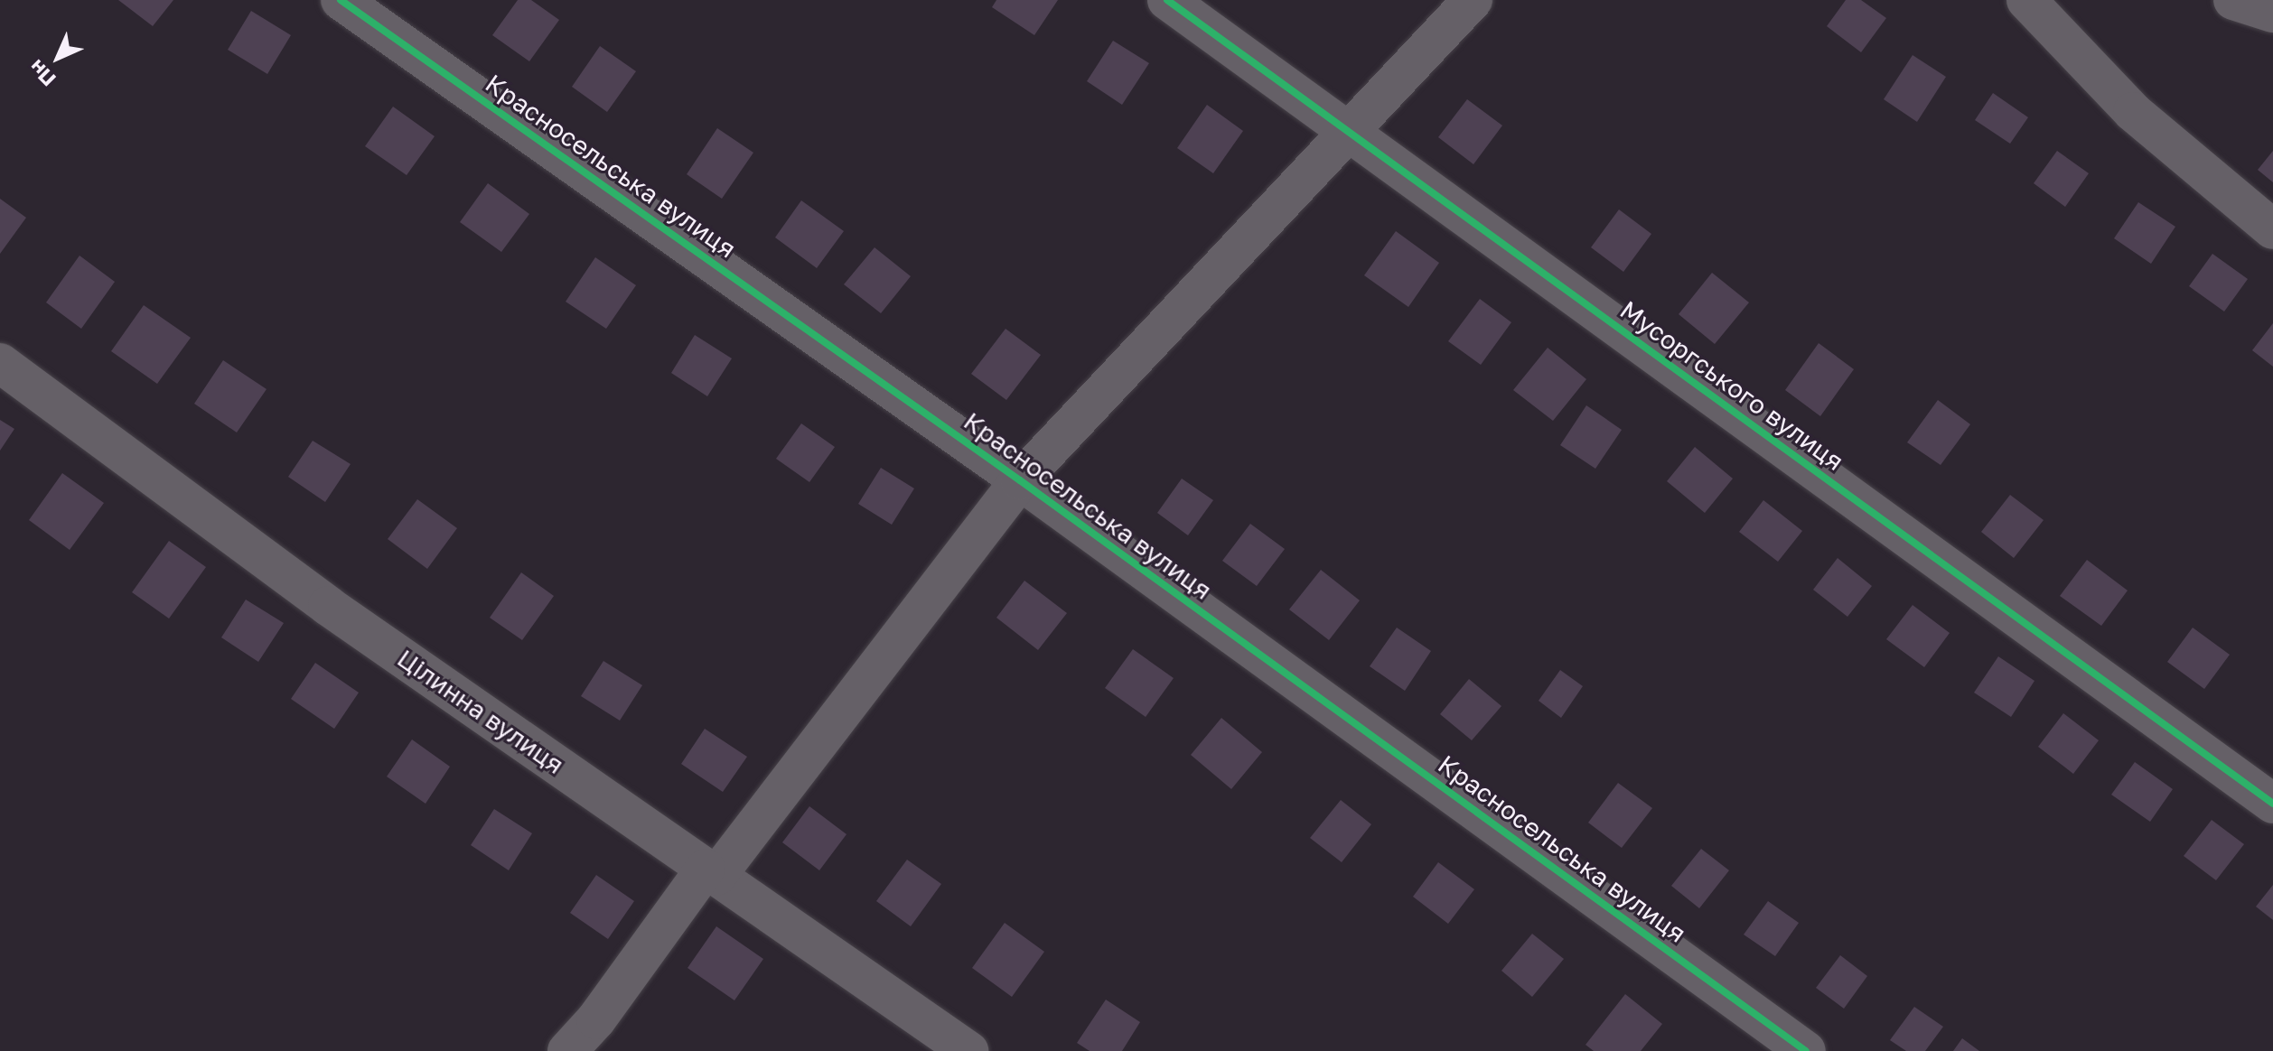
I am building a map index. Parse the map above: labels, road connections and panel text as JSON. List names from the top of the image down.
{
  "streets": {
    "street": ["Красносельська вулиця", "Мусоргського вулиця", "Цілинна вулиця"]
  },
  "north": "bottom left"
}
